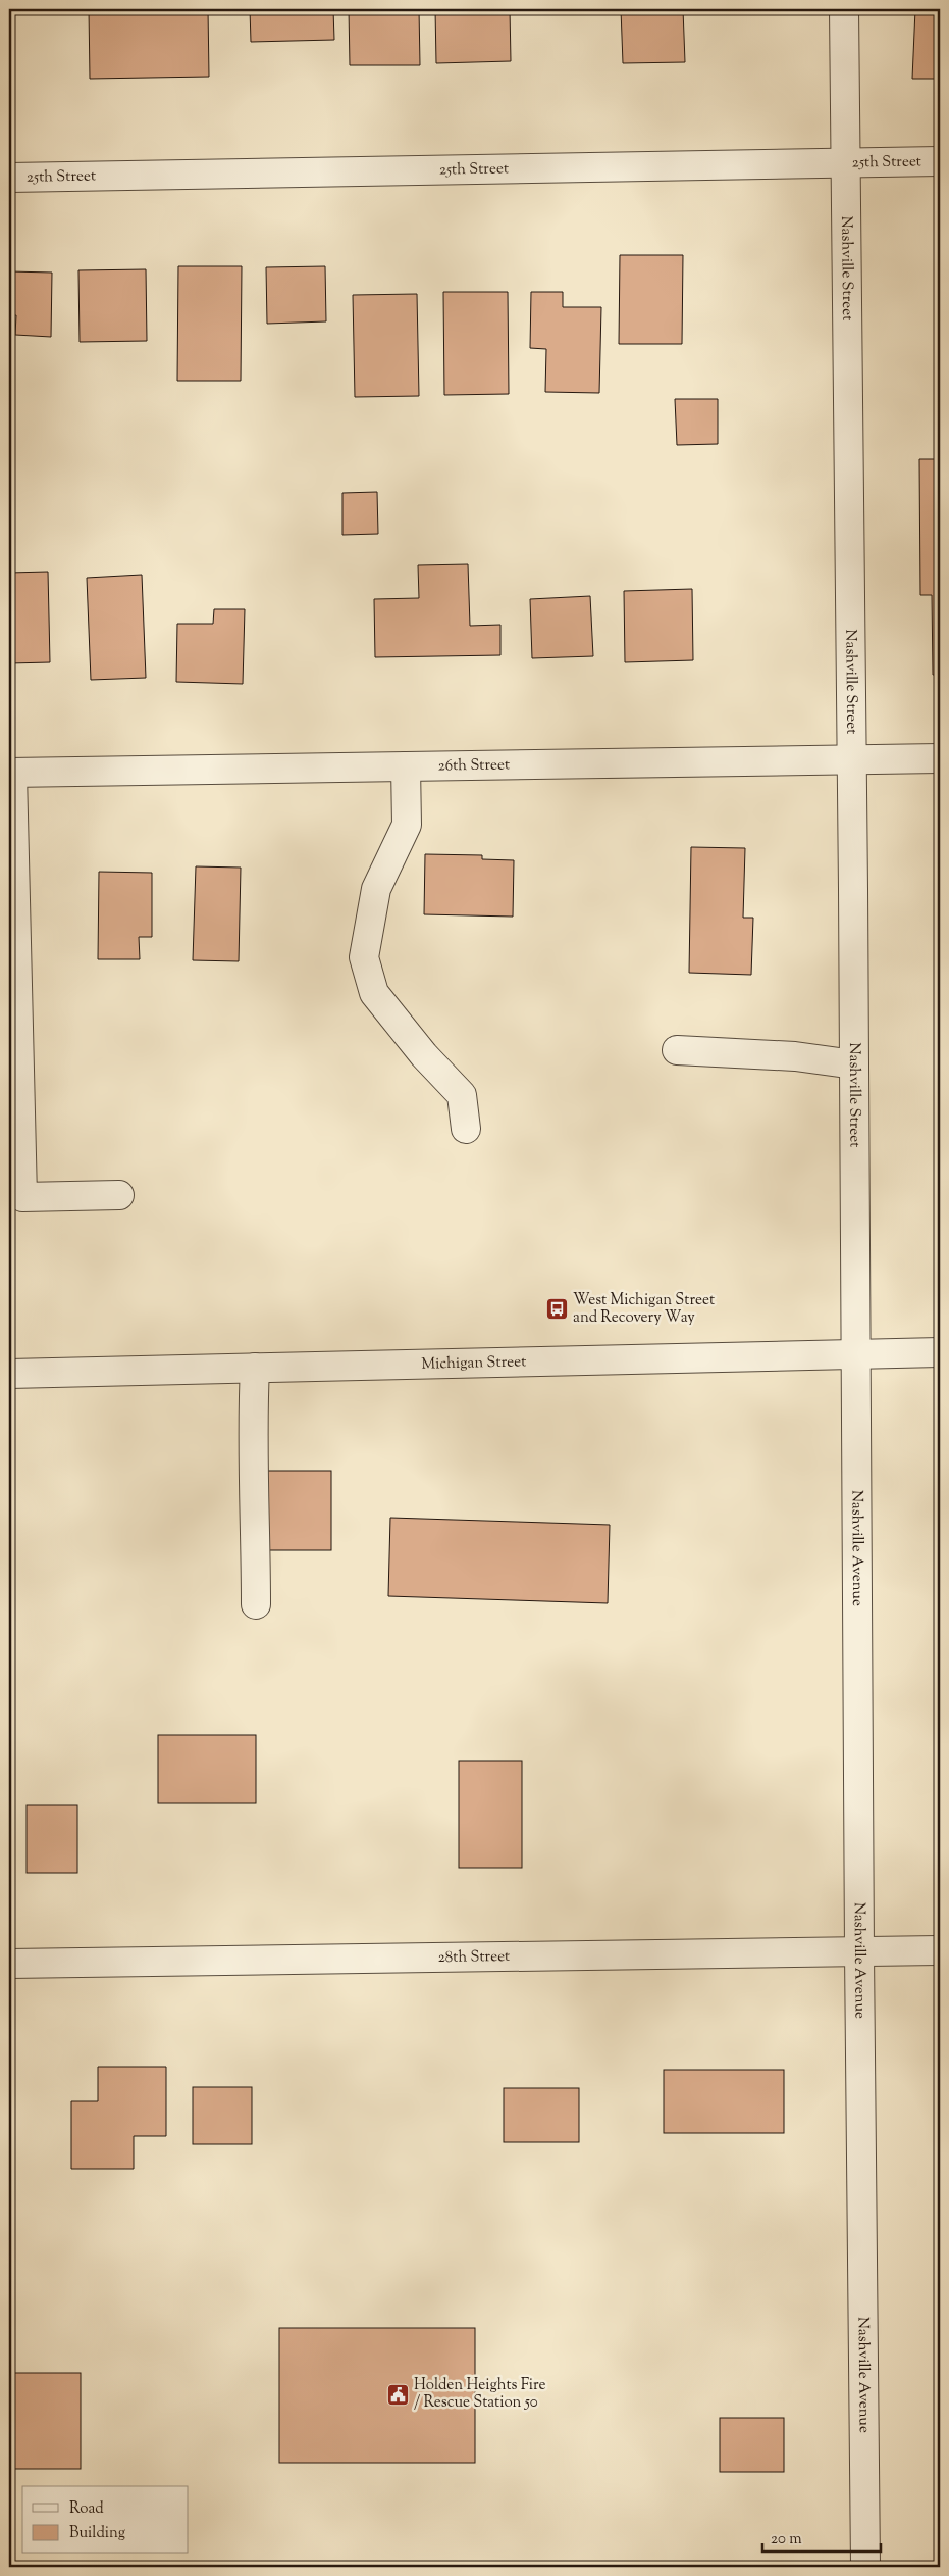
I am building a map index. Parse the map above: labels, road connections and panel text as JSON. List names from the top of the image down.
{
  "streets": {
    "street": [
      "25th Street",
      "Nashville Street",
      "26th Street",
      "Michigan Street",
      "Nashville Avenue",
      "28th Street"
    ]
  },
  "crossings": [
    ["25th Street", "Nashville Street"],
    ["Nashville Street", "26th Street"],
    ["Nashville Street", "Michigan Street"],
    ["Nashville Street", "Nashville Avenue"],
    ["Michigan Street", "Nashville Avenue"],
    ["Nashville Avenue", "28th Street"]
  ],
  "places": {
    "bus stop": ["West Michigan Street and Recovery Way"],
    "public building": ["Holden Heights Fire / Rescue Station 50"]
  },
  "legend": ["Road", "Building"],
  "scale_bar": "20 m"
}
